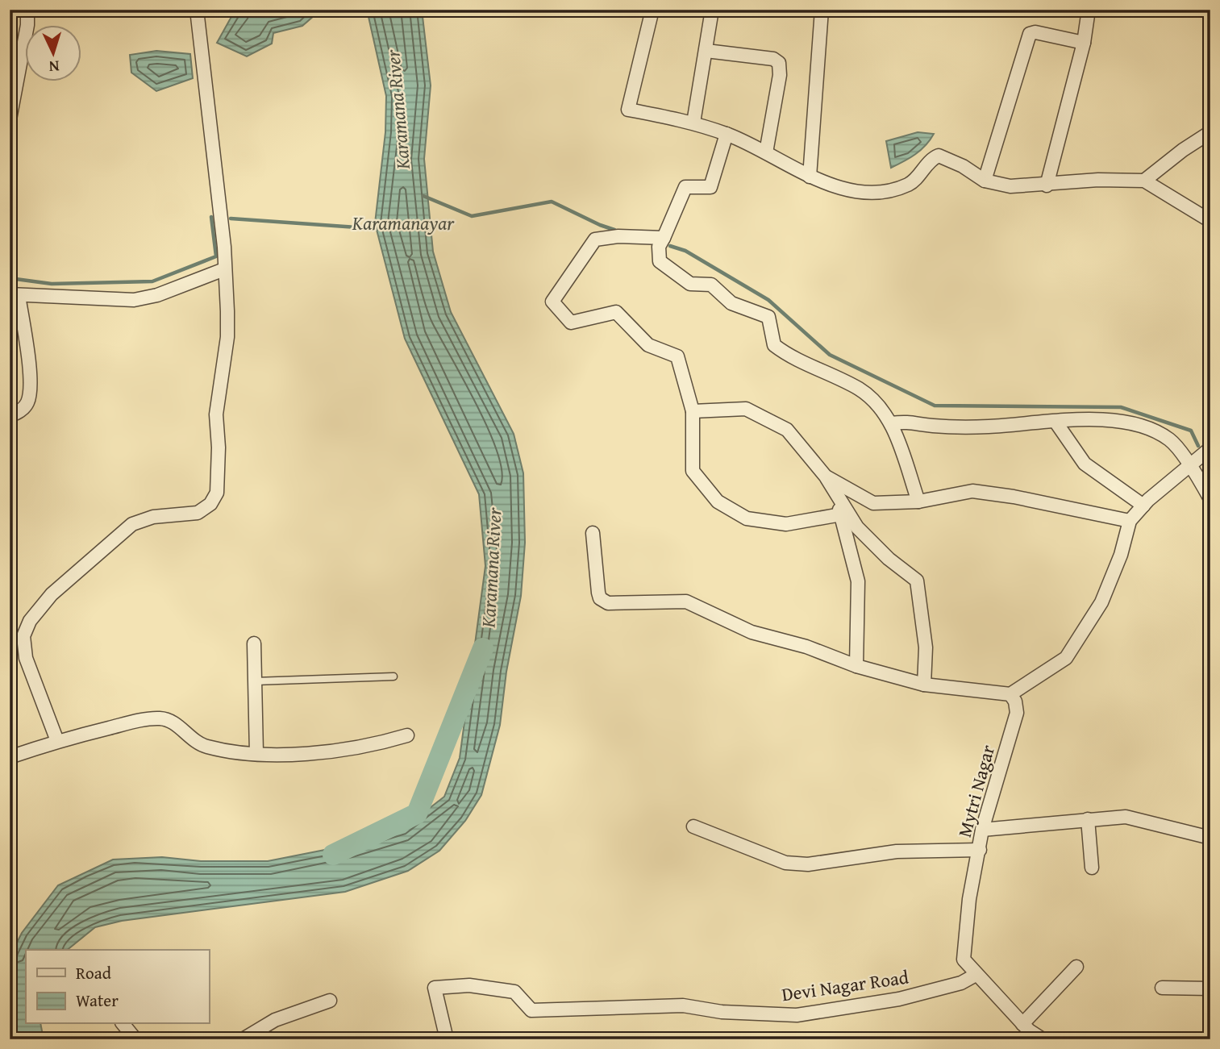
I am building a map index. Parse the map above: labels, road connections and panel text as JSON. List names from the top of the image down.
{
  "streets": {
    "street": ["Mytri Nagar", "Devi Nagar Road"]
  },
  "crossings": [
    ["Mytri Nagar", "Devi Nagar Road"]
  ],
  "water": ["Karamana River", "Karamanayar"],
  "legend": ["Road", "Water"],
  "north": "bottom"
}
